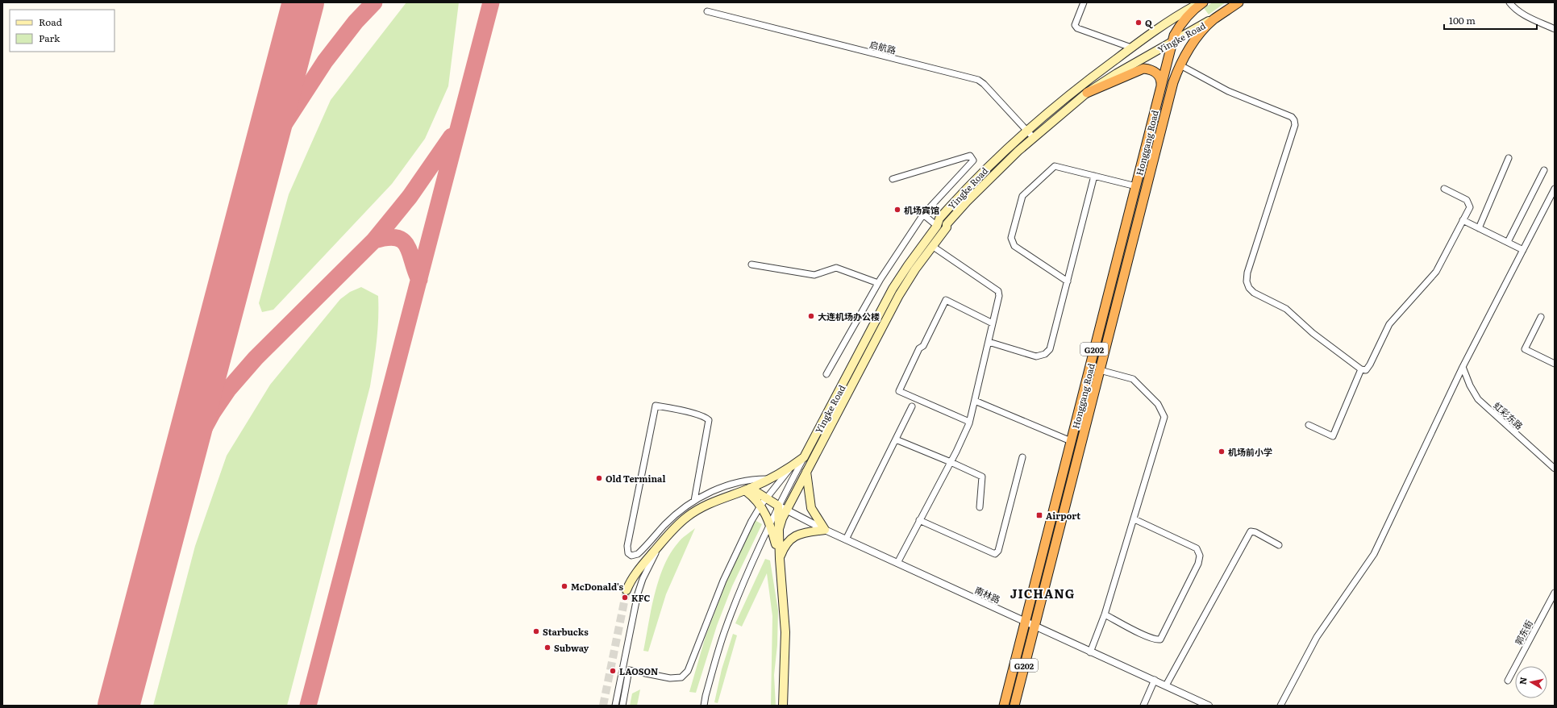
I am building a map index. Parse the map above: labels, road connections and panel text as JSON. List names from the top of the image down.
{
  "streets": {
    "highway": ["Yingke Road", "Honggang Road", "G202"],
    "street": [
      "启航路",
      "虹彩东路",
      "南林路",
      "郭东街"
    ]
  },
  "crossings": [
    ["Yingke Road", "启航路"],
    ["Yingke Road", "Honggang Road"],
    ["Yingke Road", "南林路"],
    ["Honggang Road", "南林路"]
  ],
  "districts": ["JICHANG"],
  "places": {
    "other": [
      "Q",
      "机场宾馆",
      "大连机场办公楼",
      "机场前小学",
      "Old Terminal",
      "McDonald's",
      "KFC",
      "Starbucks",
      "Subway",
      "LAOSON"
    ],
    "transit": ["Airport"]
  },
  "legend": ["Road", "Park"],
  "scale_bar": "100 m",
  "north": "left"
}
